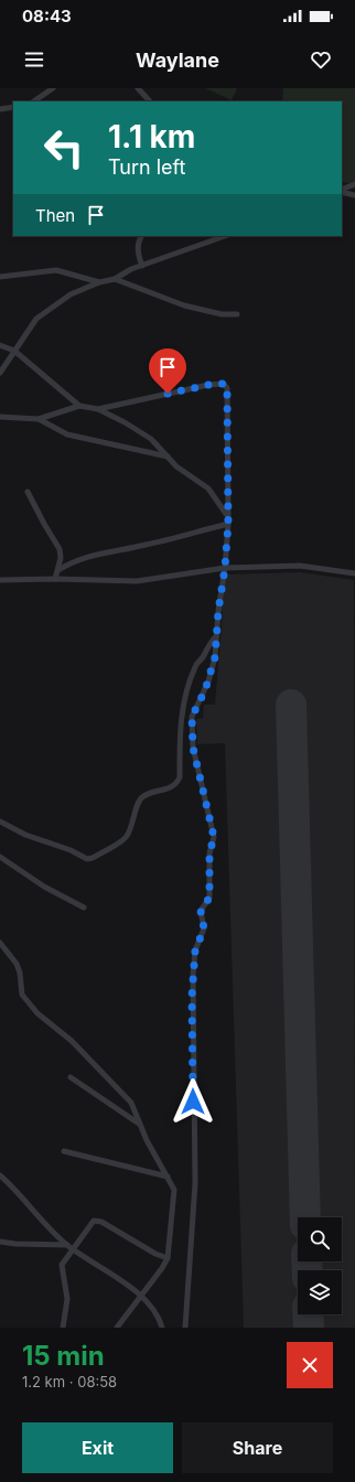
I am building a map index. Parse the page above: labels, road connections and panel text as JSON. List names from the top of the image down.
{
  "page": {
    "status": "08:43",
    "header": "Waylane",
    "turn": ["1.1 km", "Turn left"],
    "then": "Then",
    "heading": ["15 min", "1.2 km · 08:58"],
    "buttons": ["Exit", "Share"]
  }
}
